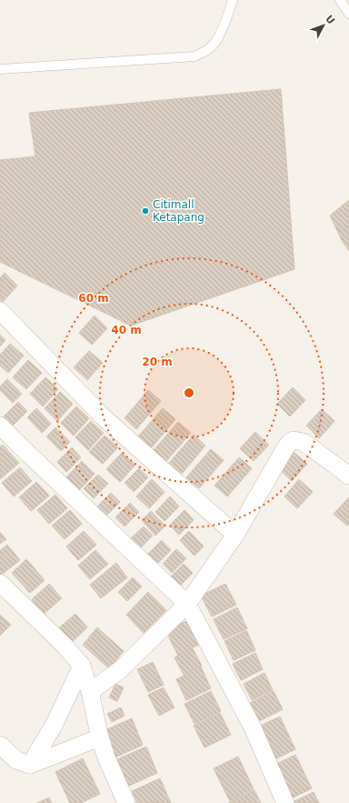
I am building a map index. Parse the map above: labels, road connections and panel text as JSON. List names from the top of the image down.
{
  "places": ["Citimall Ketapang"],
  "north": "top right",
  "rings": ["60 m", "40 m", "20 m"]
}
